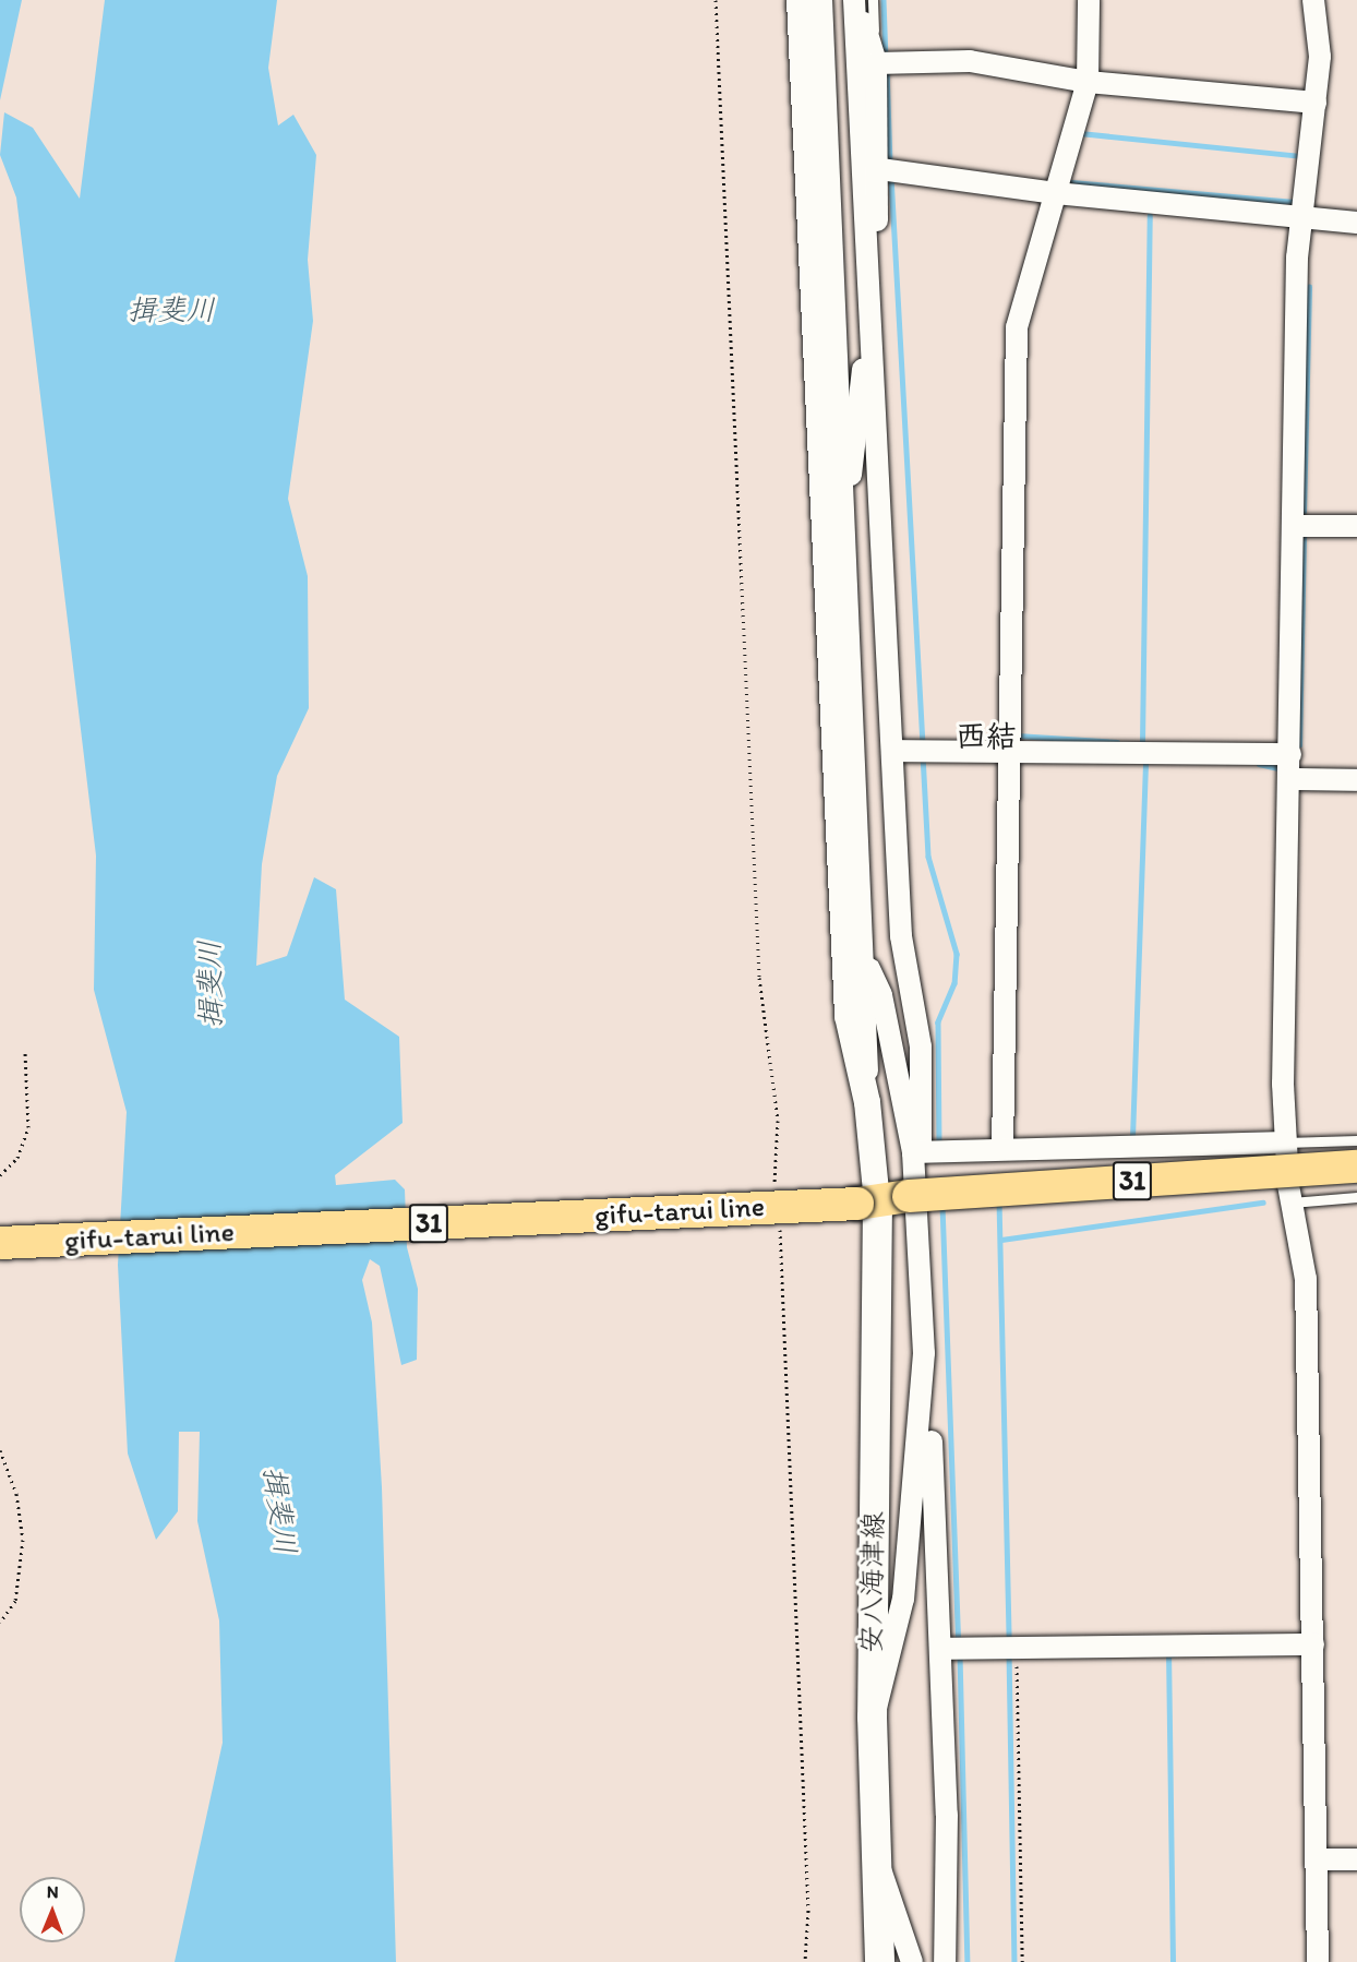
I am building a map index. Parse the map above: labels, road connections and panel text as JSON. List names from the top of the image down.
{
  "streets": {
    "main road": ["31", "gifu-tarui line", "安八海津線"]
  },
  "crossings": [
    ["gifu-tarui line", "安八海津線"]
  ],
  "districts": ["西結"],
  "water": ["揖斐川"],
  "north": "top"
}
